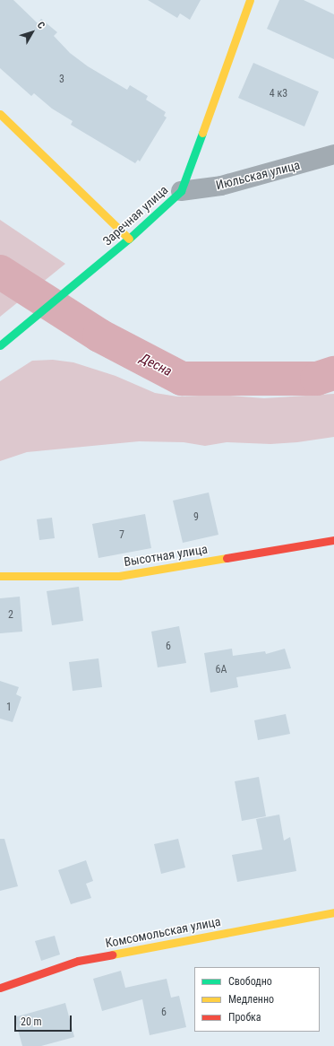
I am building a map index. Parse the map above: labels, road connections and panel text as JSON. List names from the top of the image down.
{
  "streets": {
    "street": [
      "Июльская улица",
      "Заречная улица",
      "Высотная улица",
      "Комсомольская улица"
    ]
  },
  "crossings": [
    ["Июльская улица", "Заречная улица"]
  ],
  "water": ["Десна"],
  "house_numbers": [
    "3",
    "4 к3",
    "9",
    "7",
    "2",
    "6",
    "6А",
    "1",
    "6"
  ],
  "legend": ["Свободно", "Медленно", "Пробка"],
  "scale_bar": "20 m",
  "north": "top right"
}
